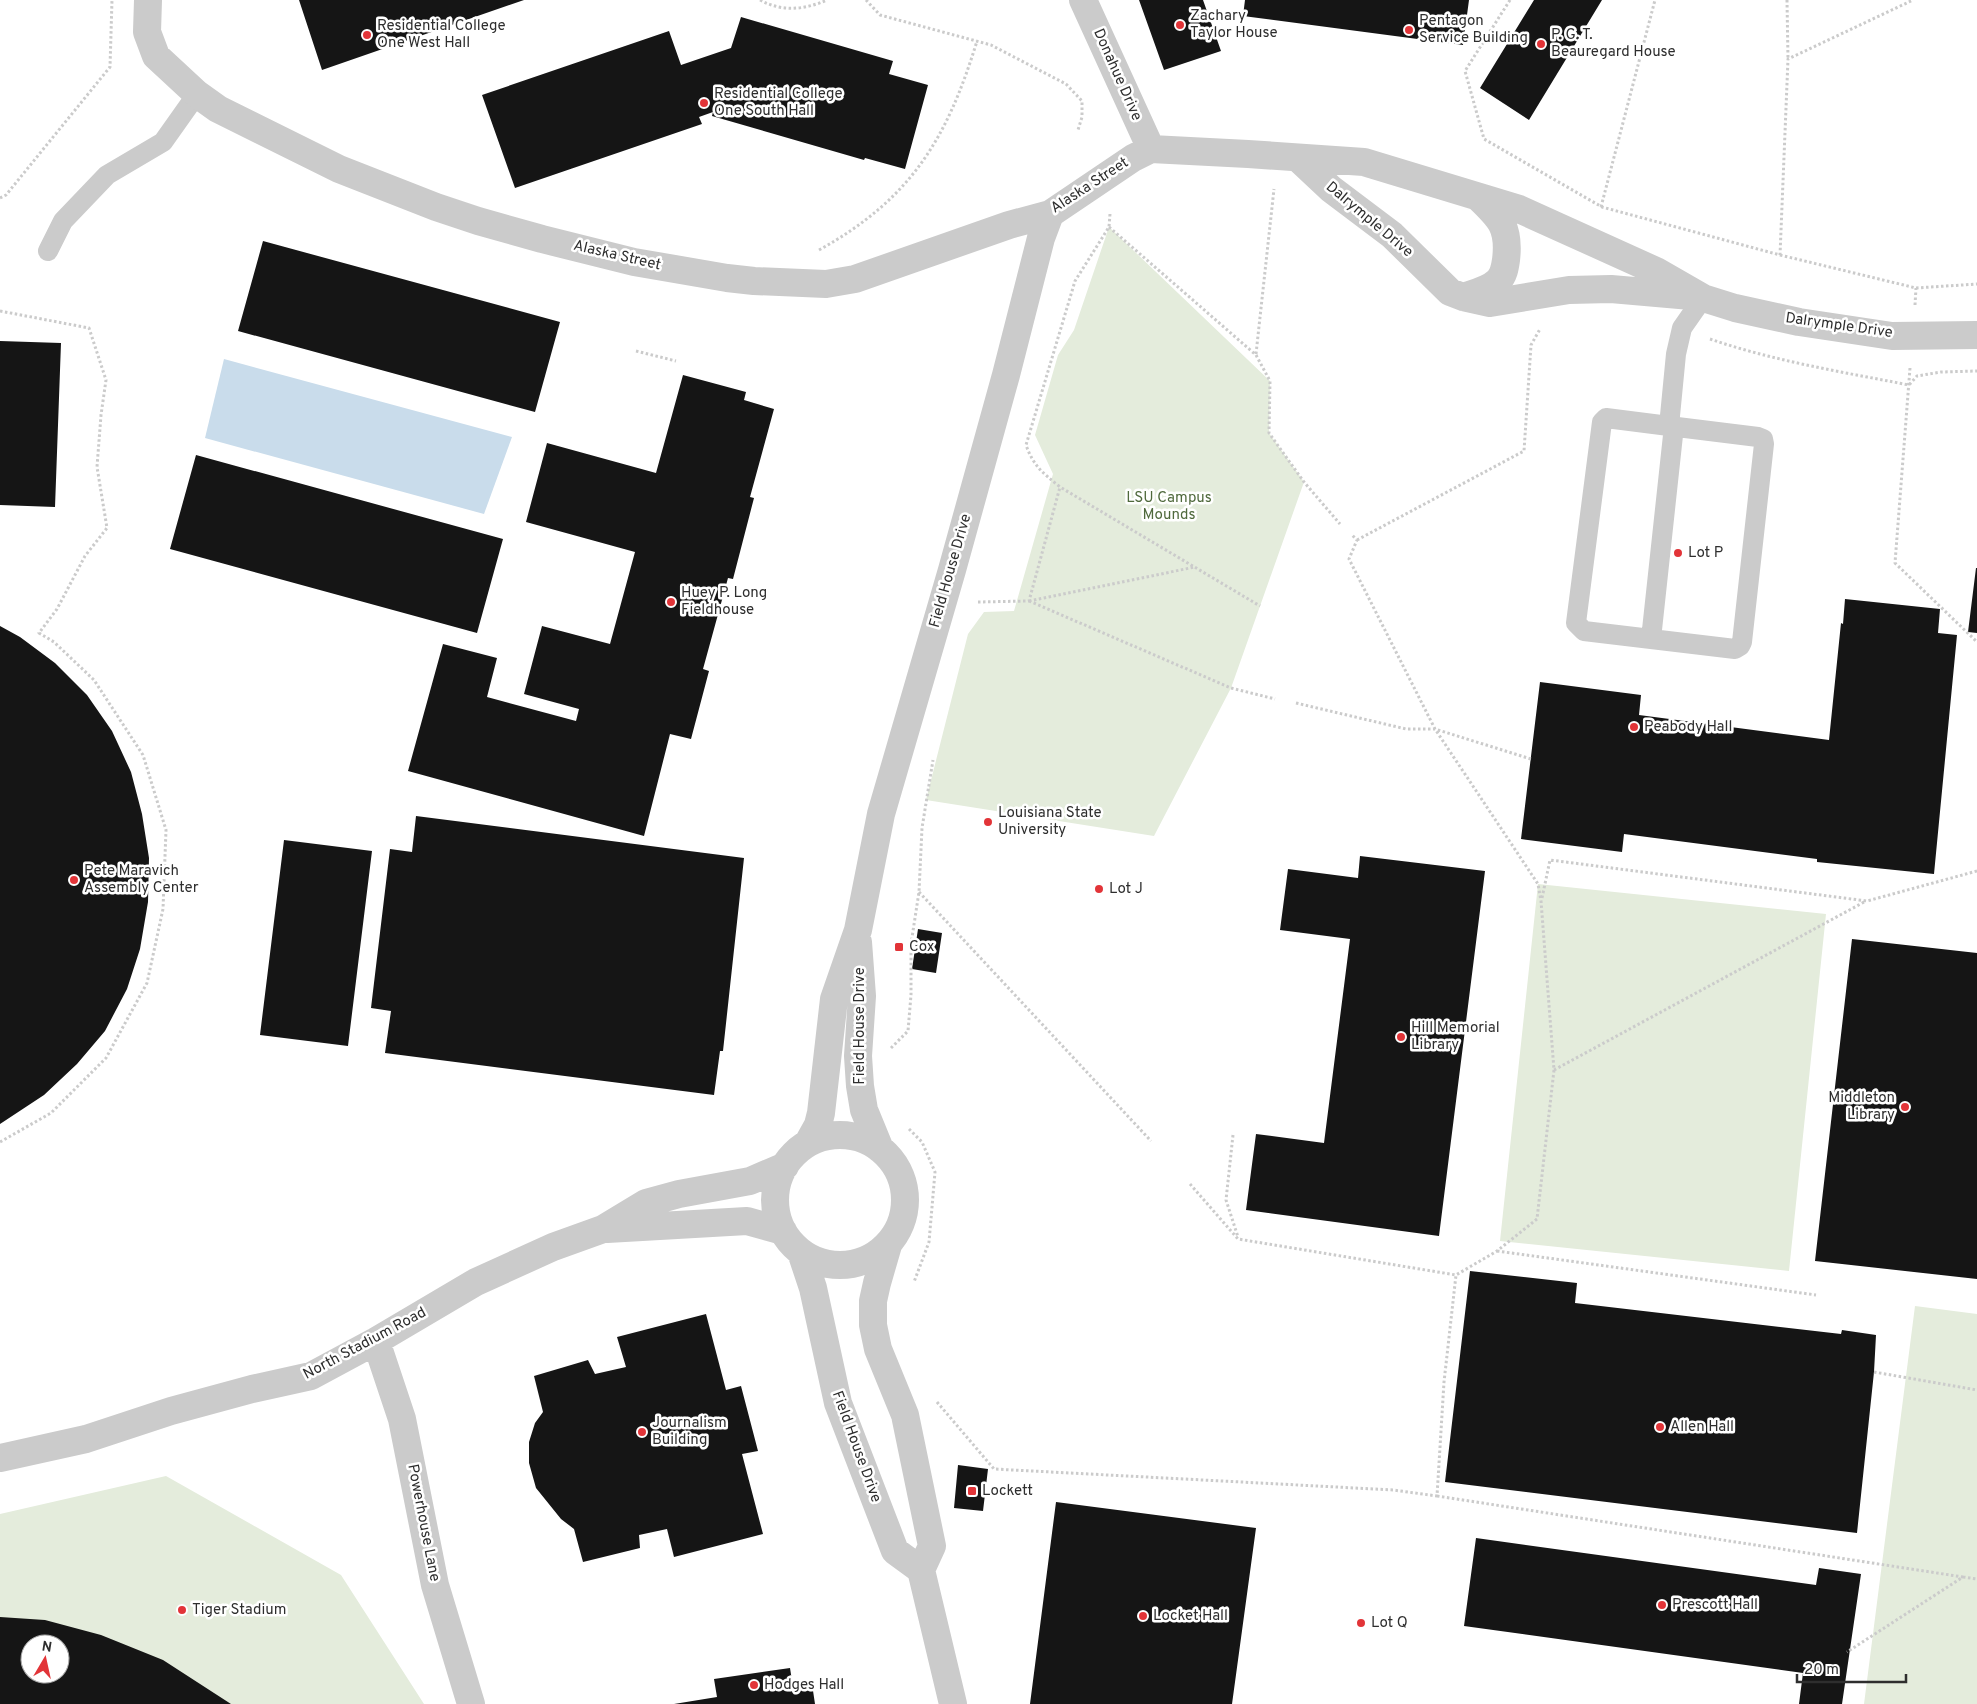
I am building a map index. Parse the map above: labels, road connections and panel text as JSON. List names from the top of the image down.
{
  "streets": {
    "street": [
      "Donahue Drive",
      "Alaska Street",
      "Dalrymple Drive",
      "Field House Drive",
      "North Stadium Road",
      "Powerhouse Lane"
    ]
  },
  "crossings": [
    ["Donahue Drive", "Alaska Street"],
    ["Donahue Drive", "Dalrymple Drive"],
    ["Alaska Street", "Dalrymple Drive"],
    ["Alaska Street", "Field House Drive"],
    ["Field House Drive", "North Stadium Road"],
    ["North Stadium Road", "Powerhouse Lane"]
  ],
  "parks": ["LSU Campus Mounds"],
  "places": {
    "other": [
      "Zachary Taylor House",
      "Pentagon Service Building",
      "Residential College One West Hall",
      "P. G. T. Beauregard House",
      "Residential College One South Hall",
      "Lot P",
      "Huey P. Long Fieldhouse",
      "Peabody Hall",
      "Louisiana State University",
      "Pete Maravich Assembly Center",
      "Lot J",
      "Hill Memorial Library",
      "Middleton Library",
      "Allen Hall",
      "Journalism Building",
      "Prescott Hall",
      "Tiger Stadium",
      "Locket Hall",
      "Lot Q",
      "Hodges Hall"
    ],
    "transit": ["Cox", "Lockett"]
  },
  "scale_bar": "20 m",
  "north": "top"
}
